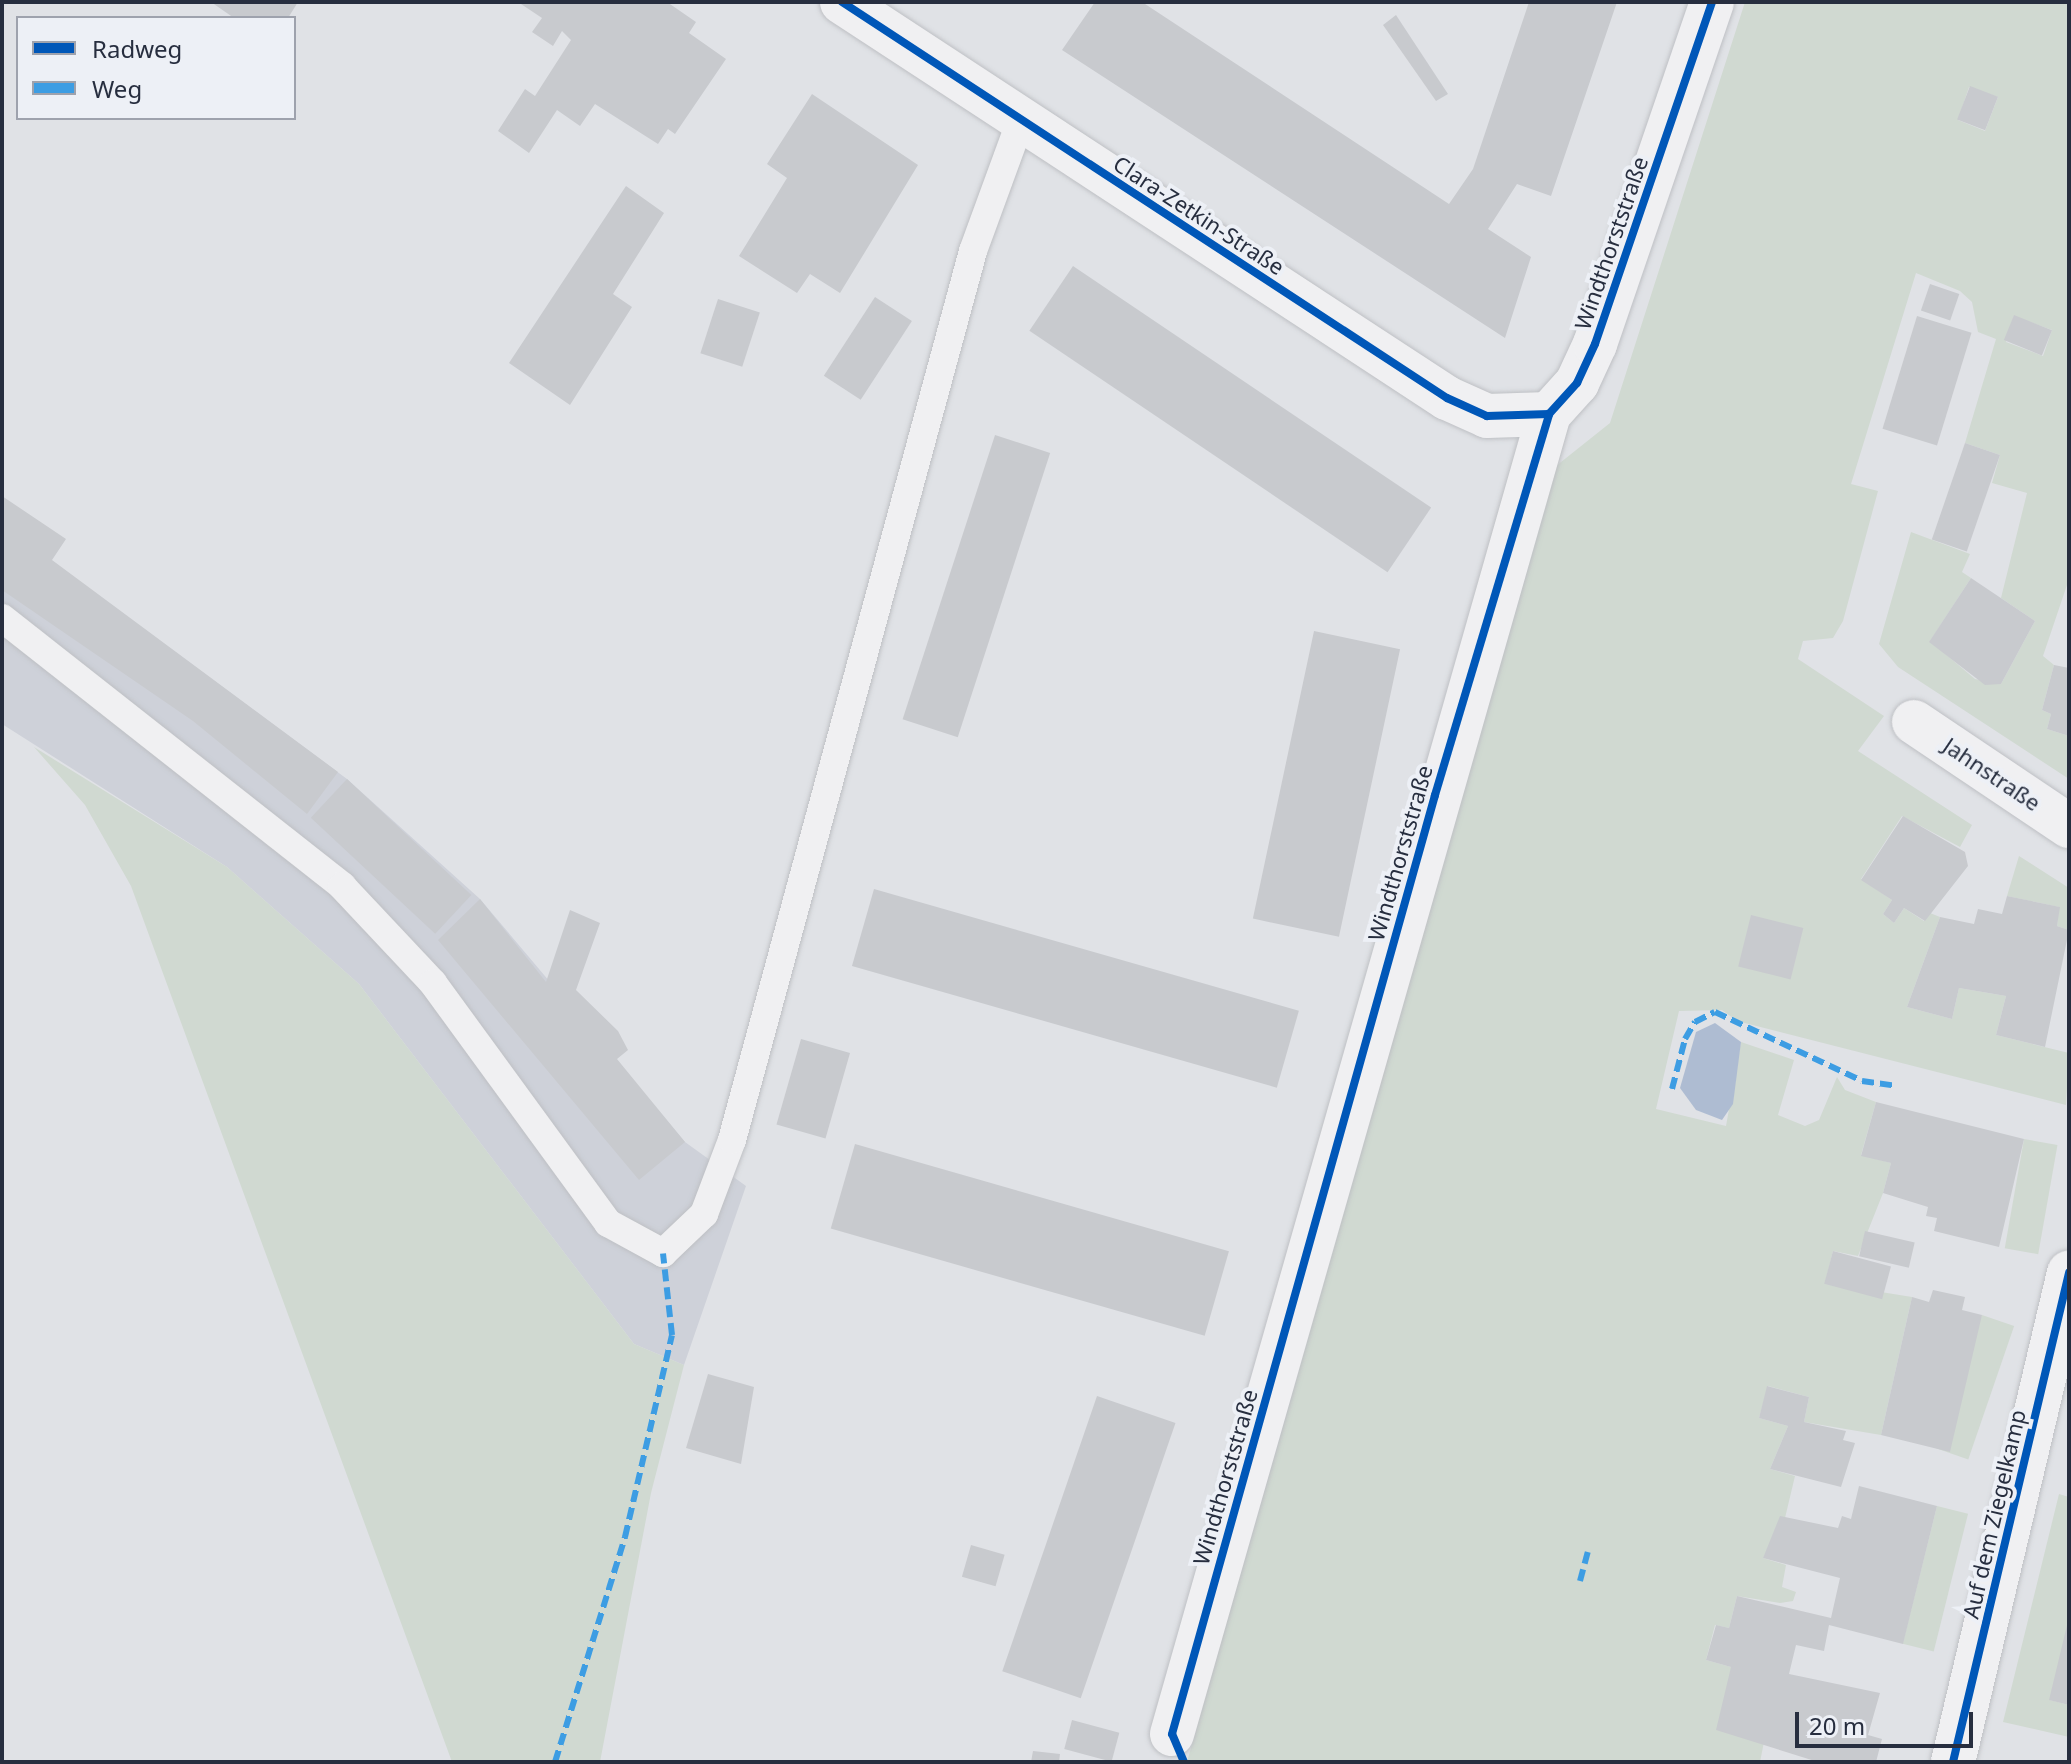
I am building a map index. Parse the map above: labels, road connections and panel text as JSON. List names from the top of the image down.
{
  "streets": {
    "street": [
      "Clara-Zetkin-Straße",
      "Windthorststraße",
      "Jahnstraße",
      "Auf dem Ziegelkamp"
    ]
  },
  "crossings": [
    ["Clara-Zetkin-Straße", "Windthorststraße"]
  ],
  "legend": ["Radweg", "Weg"],
  "scale_bar": "20 m"
}
